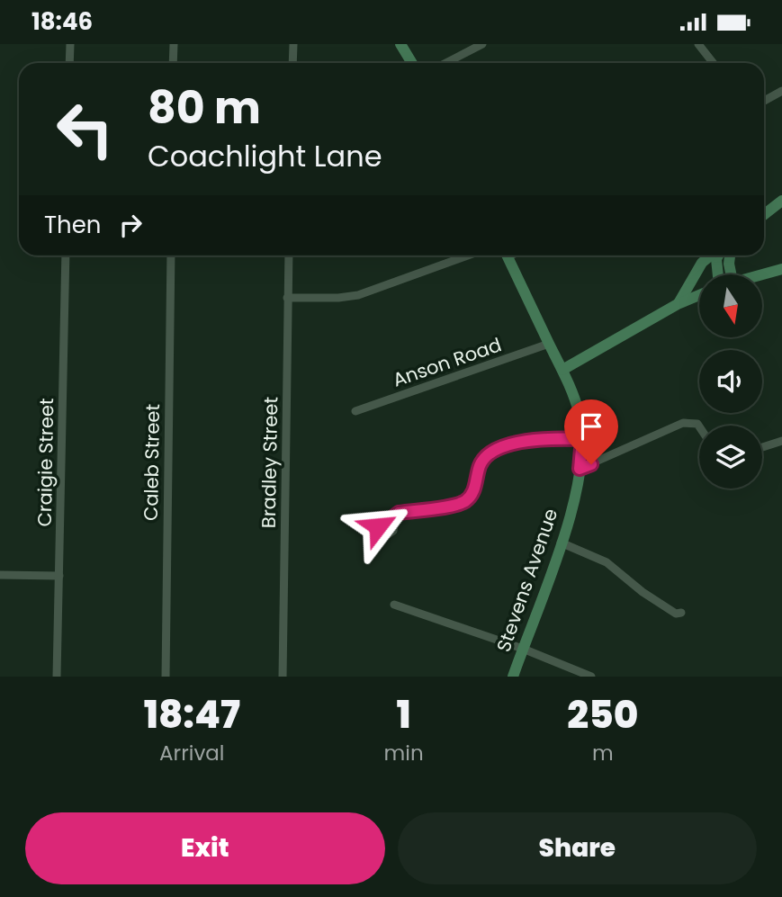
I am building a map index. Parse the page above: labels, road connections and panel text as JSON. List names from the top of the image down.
{
  "streets": {
    "main road": ["Stevens Avenue"],
    "street": [
      "Anson Road",
      "Craigie Street",
      "Caleb Street",
      "Bradley Street"
    ]
  },
  "crossings": [
    ["Anson Road", "Stevens Avenue"]
  ],
  "north": "bottom",
  "page": {
    "status": "18:46",
    "turn": ["80 m", "Coachlight Lane"],
    "then": "Then",
    "eta": [
      "18:47",
      "Arrival",
      "1",
      "min",
      "250",
      "m"
    ],
    "buttons": ["Exit", "Share"]
  }
}
